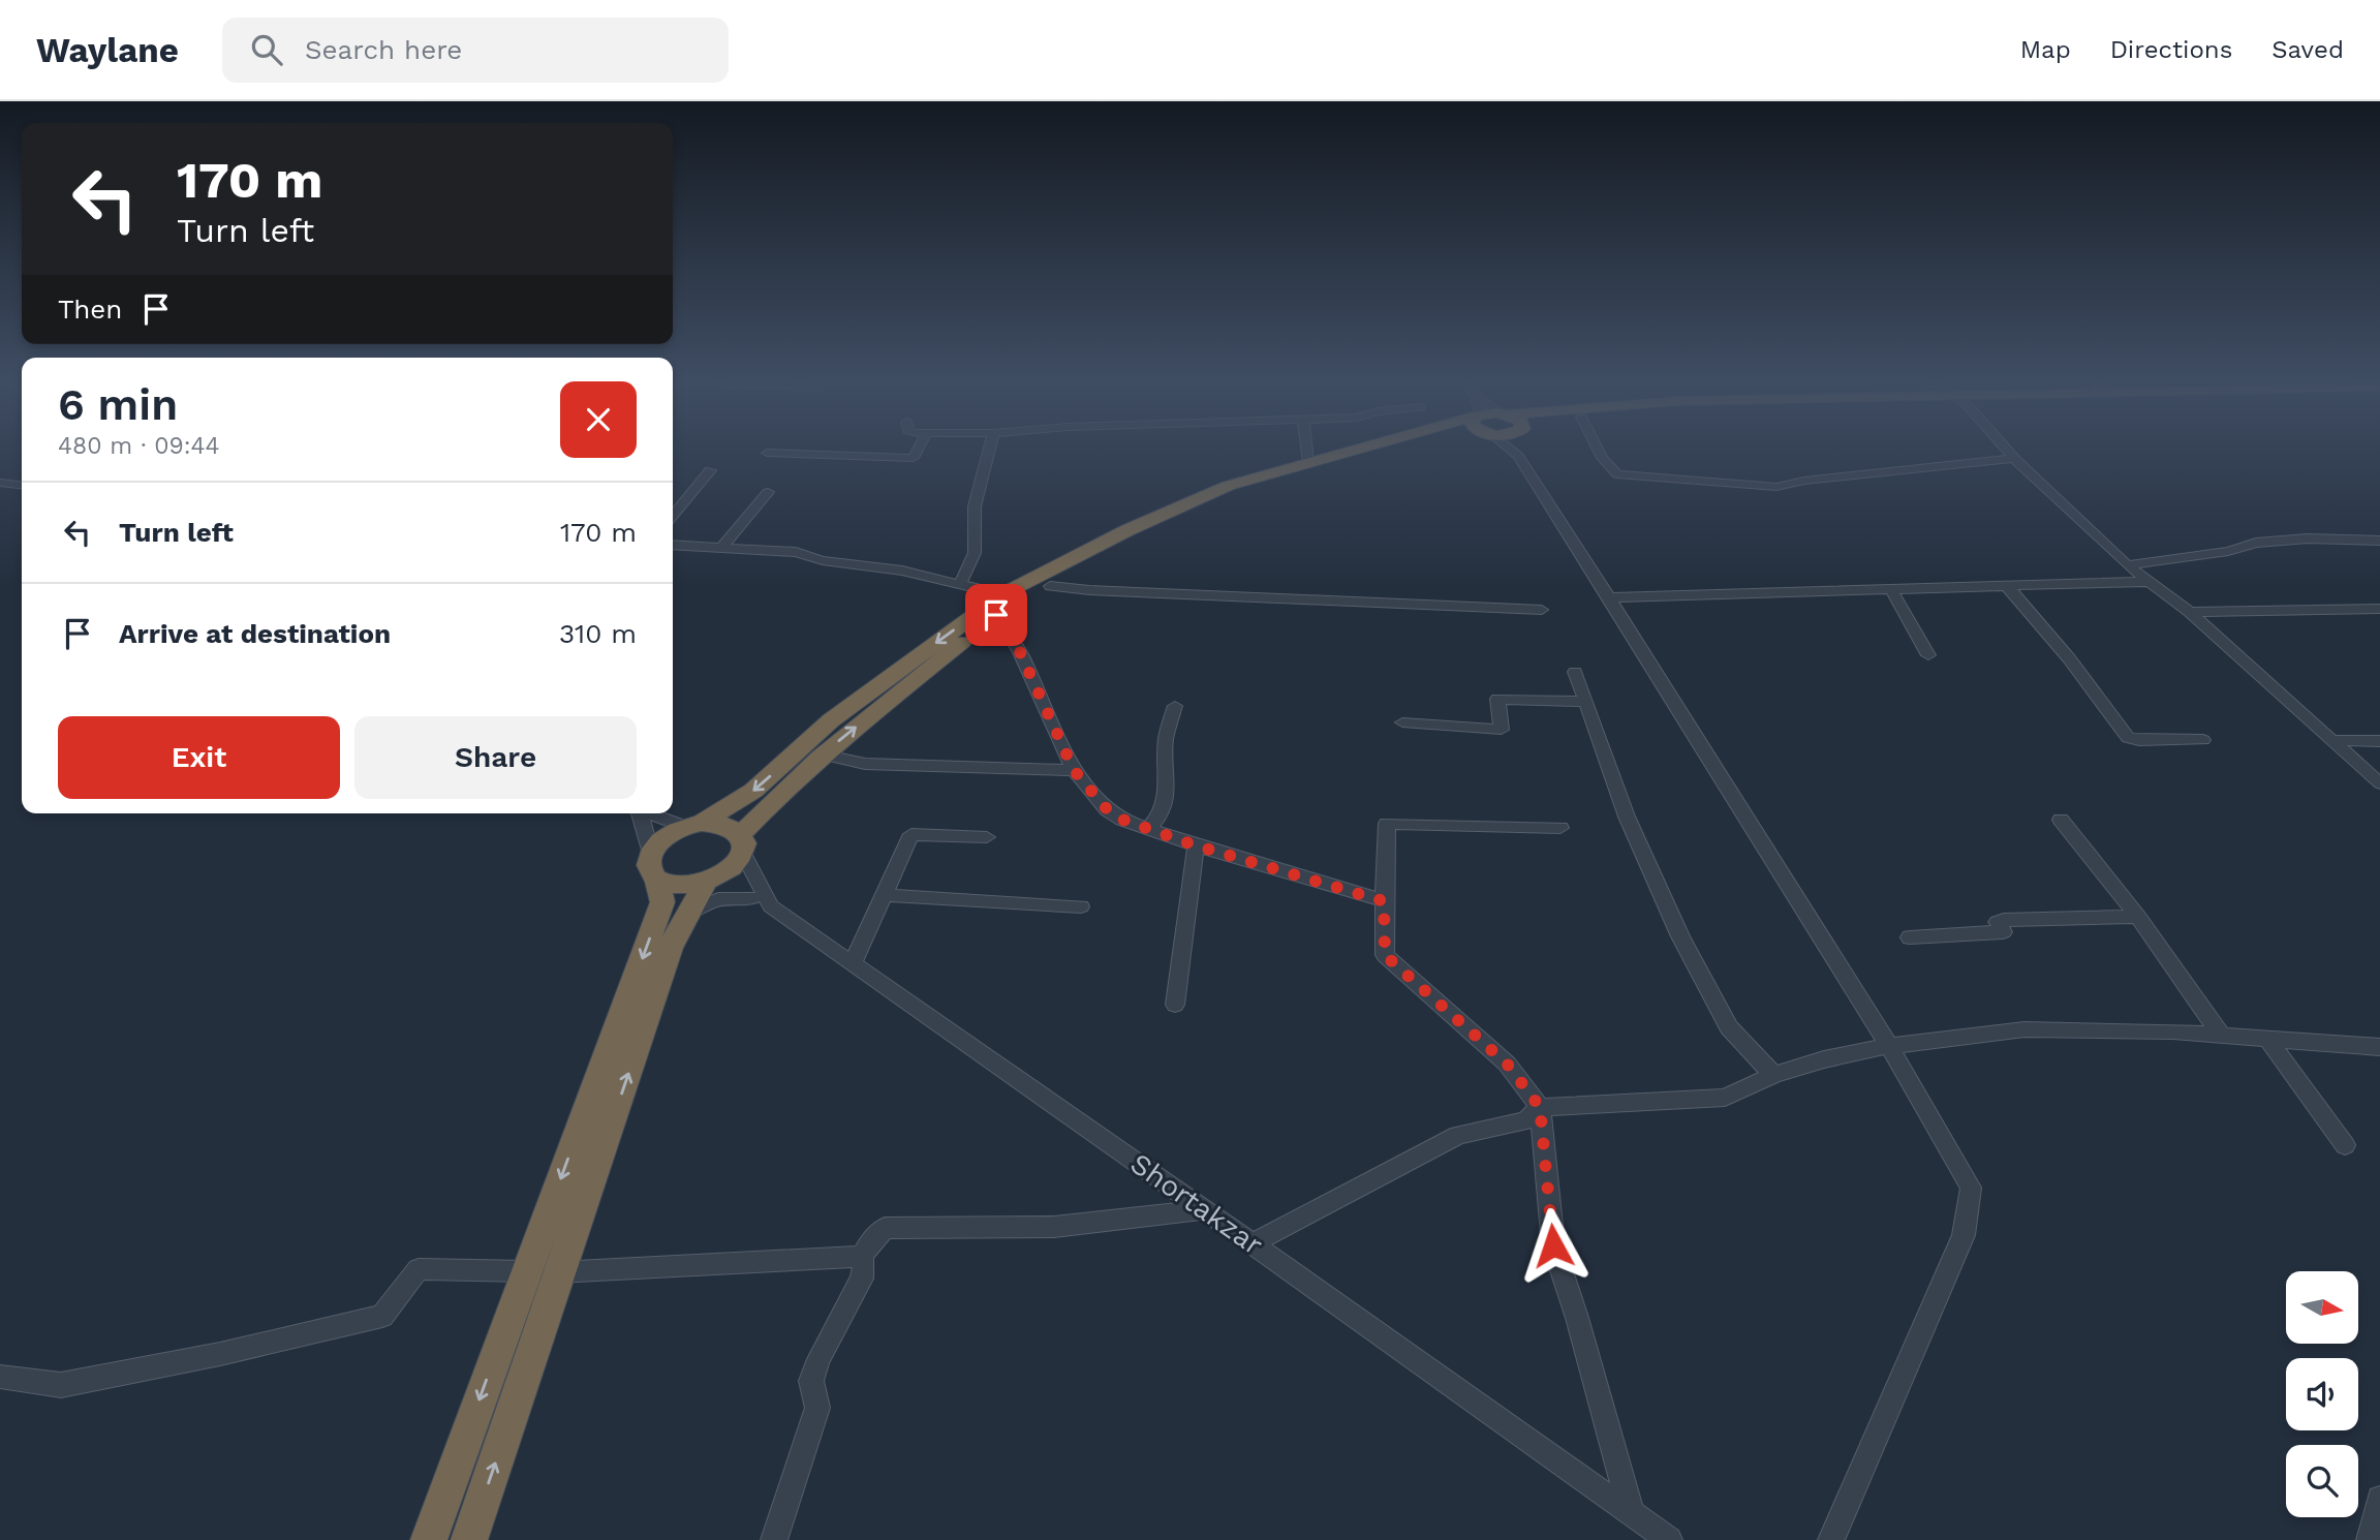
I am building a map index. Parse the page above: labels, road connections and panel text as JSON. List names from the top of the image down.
{
  "streets": {
    "street": ["Shortakzar"]
  },
  "north": "right",
  "page": {
    "header": "Waylane",
    "search": "Search here",
    "nav": ["Map", "Directions", "Saved"],
    "turn": ["170 m", "Turn left"],
    "then": "Then",
    "heading": ["6 min", "480 m · 09:44"],
    "list": [
      {
        "name": "Turn left",
        "value": "170 m"
      },
      {
        "name": "Arrive at destination",
        "value": "310 m"
      }
    ],
    "buttons": ["Exit", "Share"]
  }
}
